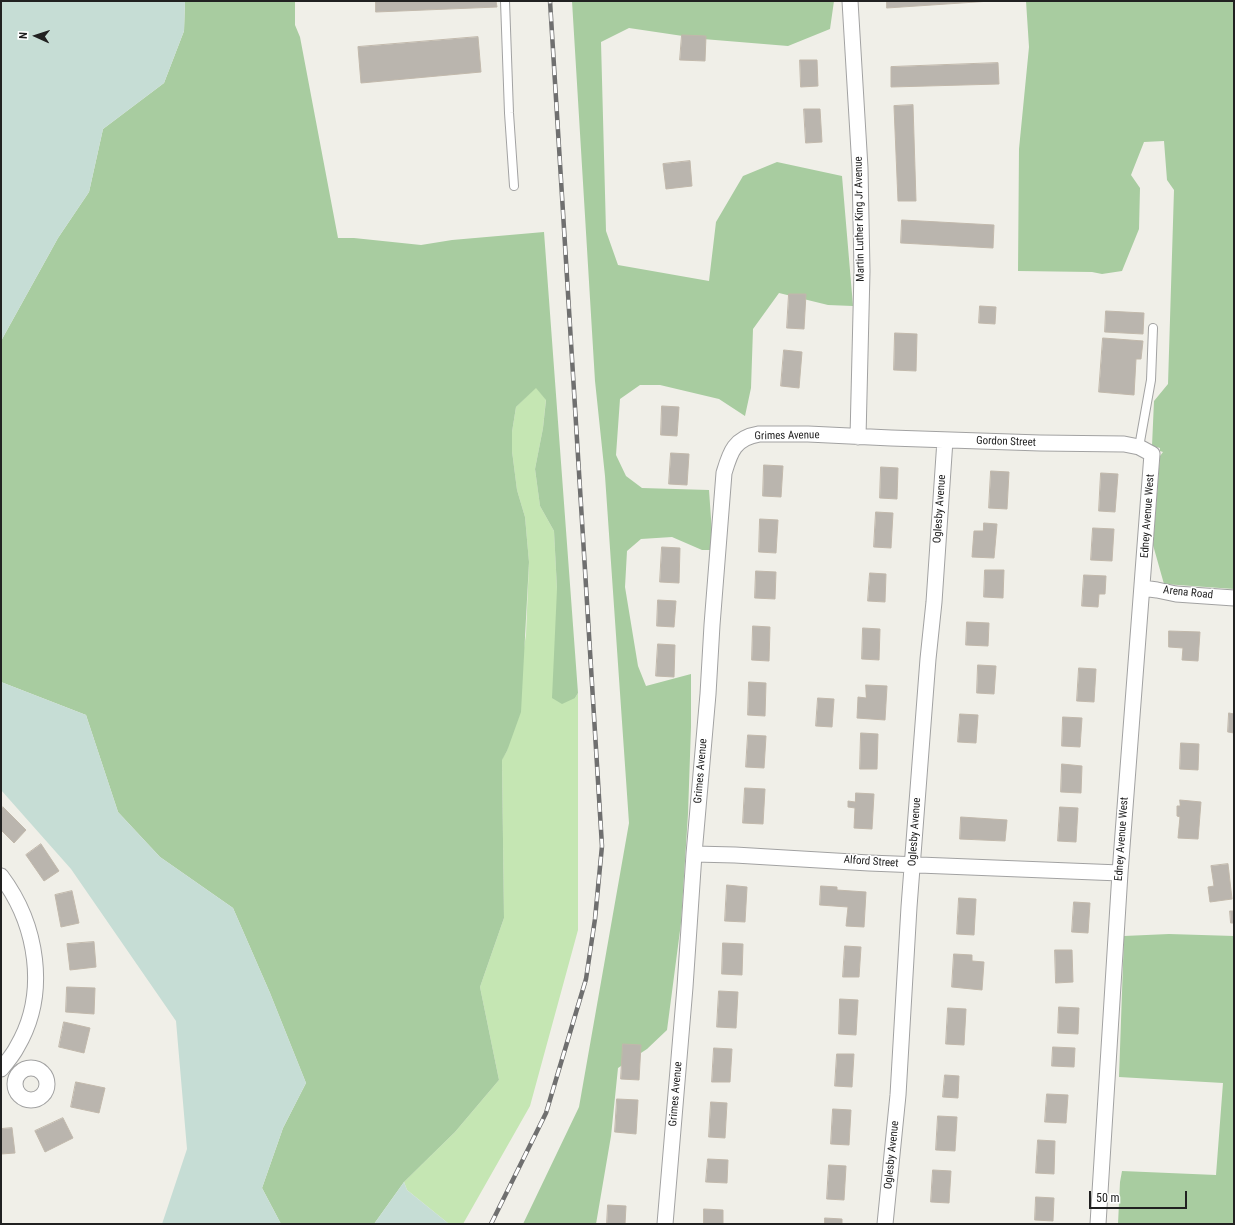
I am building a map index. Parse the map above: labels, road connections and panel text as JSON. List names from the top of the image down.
{
  "streets": {
    "street": [
      "Martin Luther King Jr Avenue",
      "Grimes Avenue",
      "Gordon Street",
      "Oglesby Avenue",
      "Edney Avenue West",
      "Arena Road",
      "Alford Street"
    ]
  },
  "crossings": [
    ["Martin Luther King Jr Avenue", "Grimes Avenue"],
    ["Martin Luther King Jr Avenue", "Gordon Street"],
    ["Grimes Avenue", "Gordon Street"],
    ["Grimes Avenue", "Alford Street"],
    ["Gordon Street", "Oglesby Avenue"],
    ["Gordon Street", "Edney Avenue West"],
    ["Oglesby Avenue", "Alford Street"],
    ["Edney Avenue West", "Arena Road"],
    ["Edney Avenue West", "Alford Street"]
  ],
  "scale_bar": "50 m",
  "north": "left"
}
